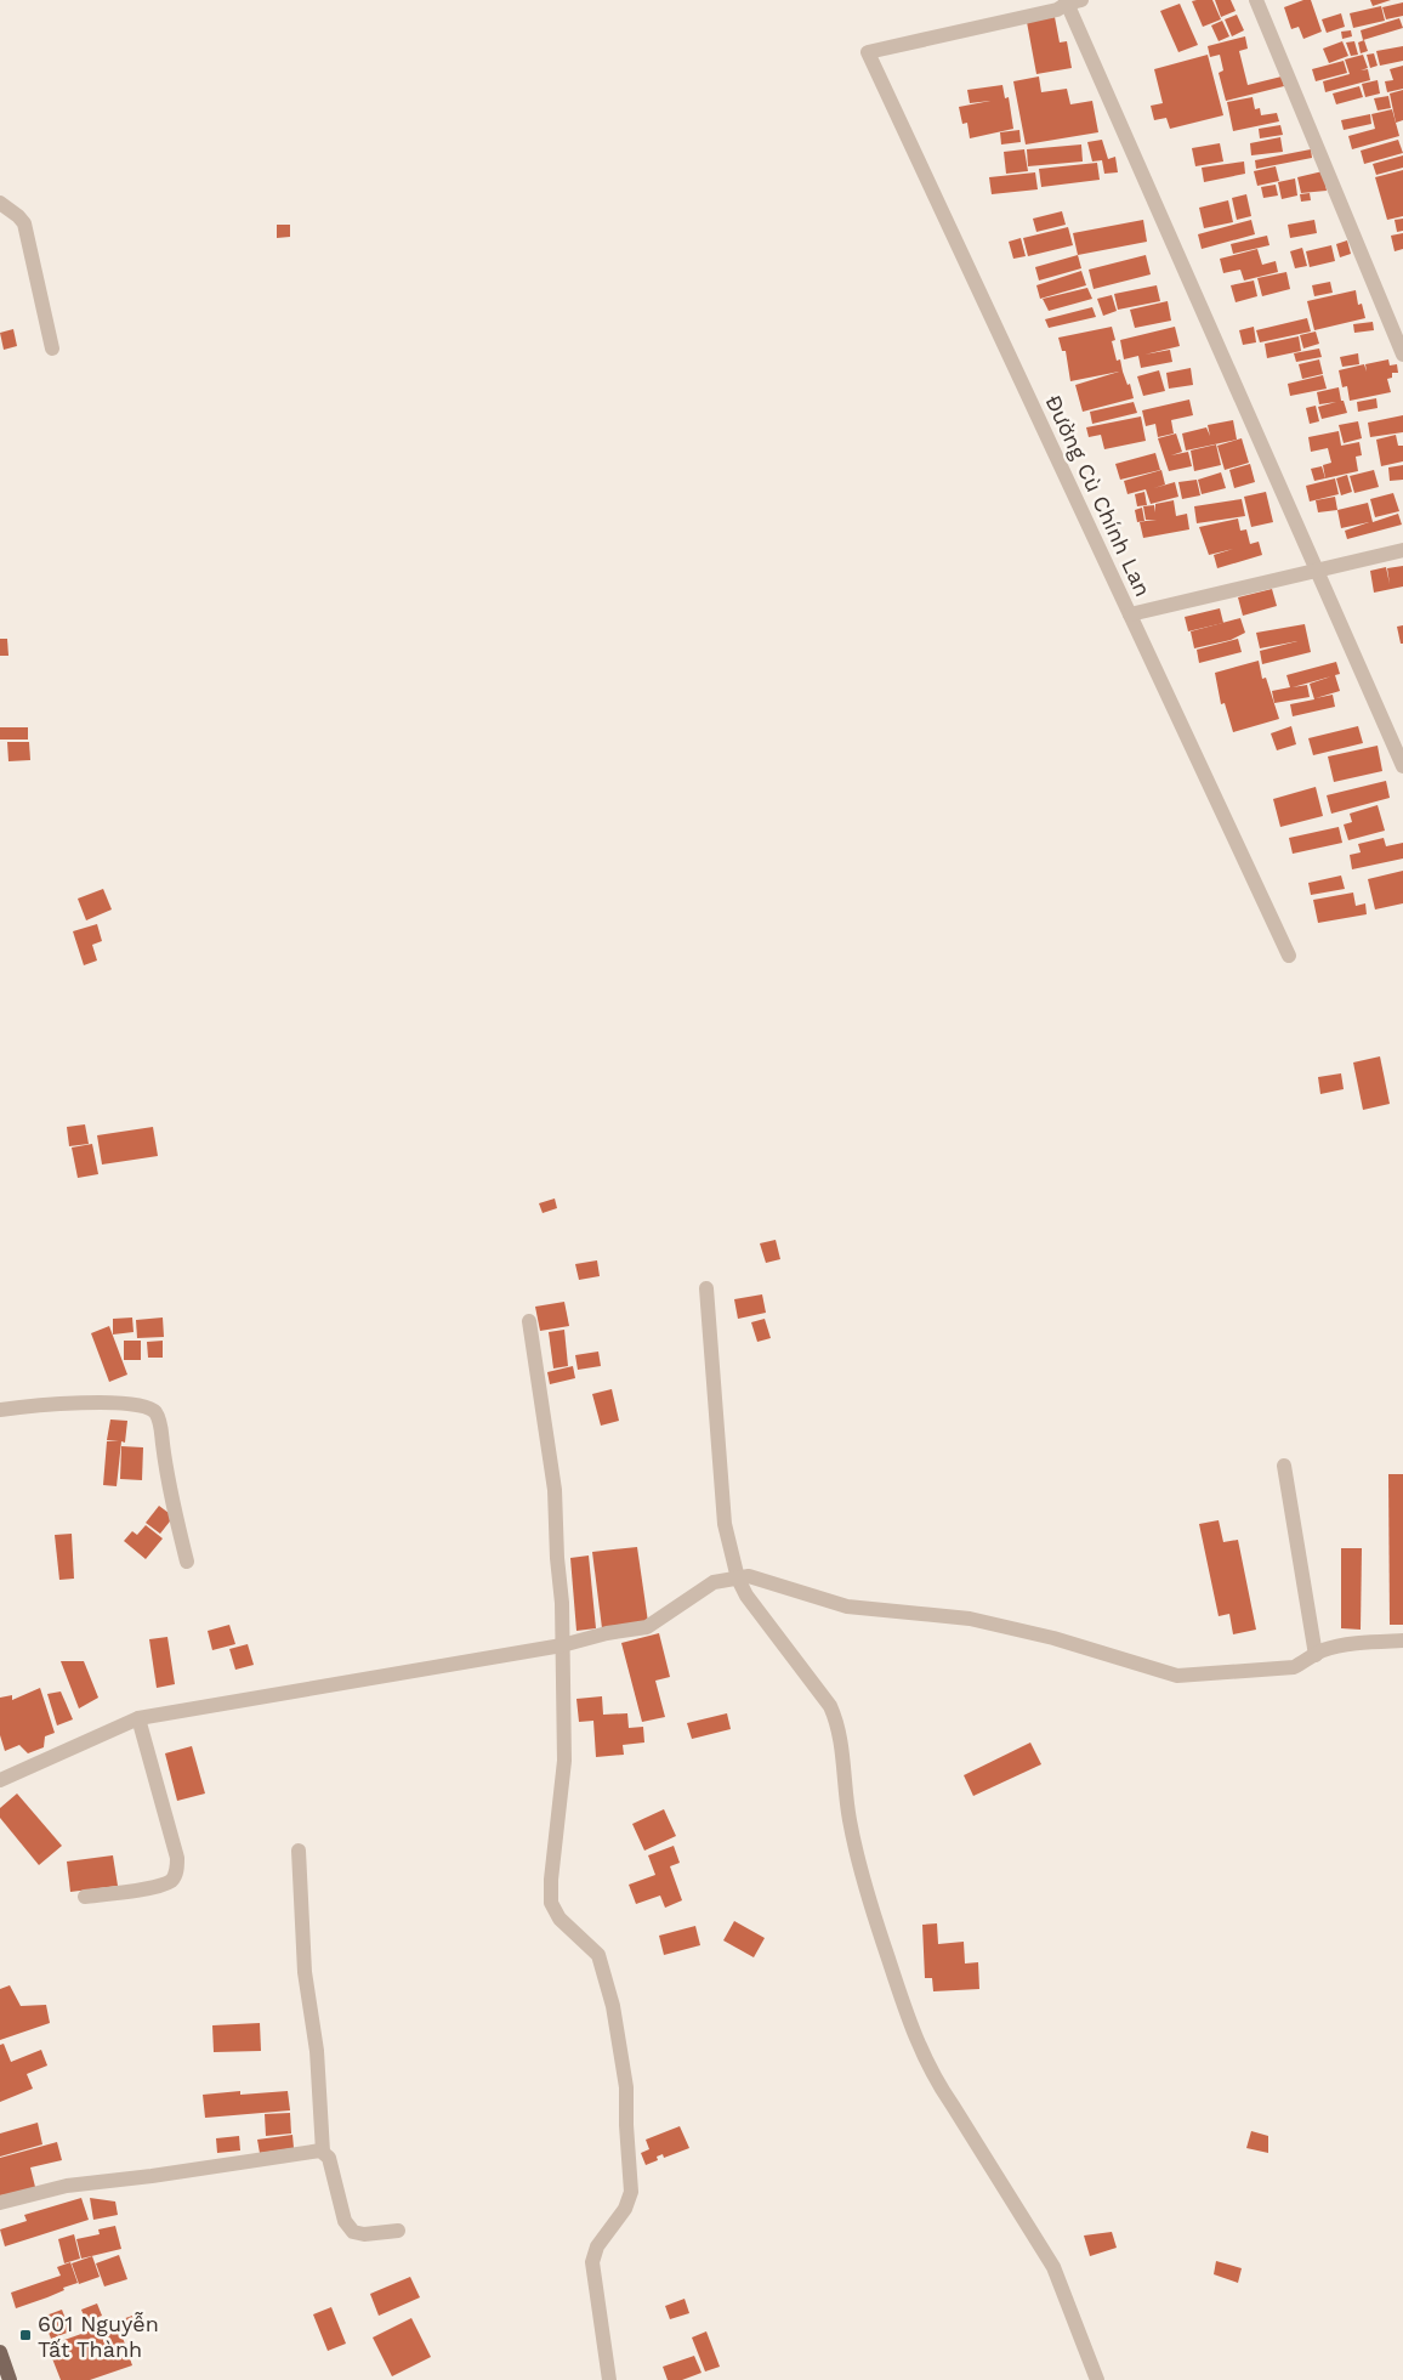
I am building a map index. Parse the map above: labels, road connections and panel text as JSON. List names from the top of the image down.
{
  "streets": {
    "street": ["Đường Cù Chính Lan"]
  },
  "places": {
    "transit": ["601 Nguyễn Tất Thành"]
  }
}
